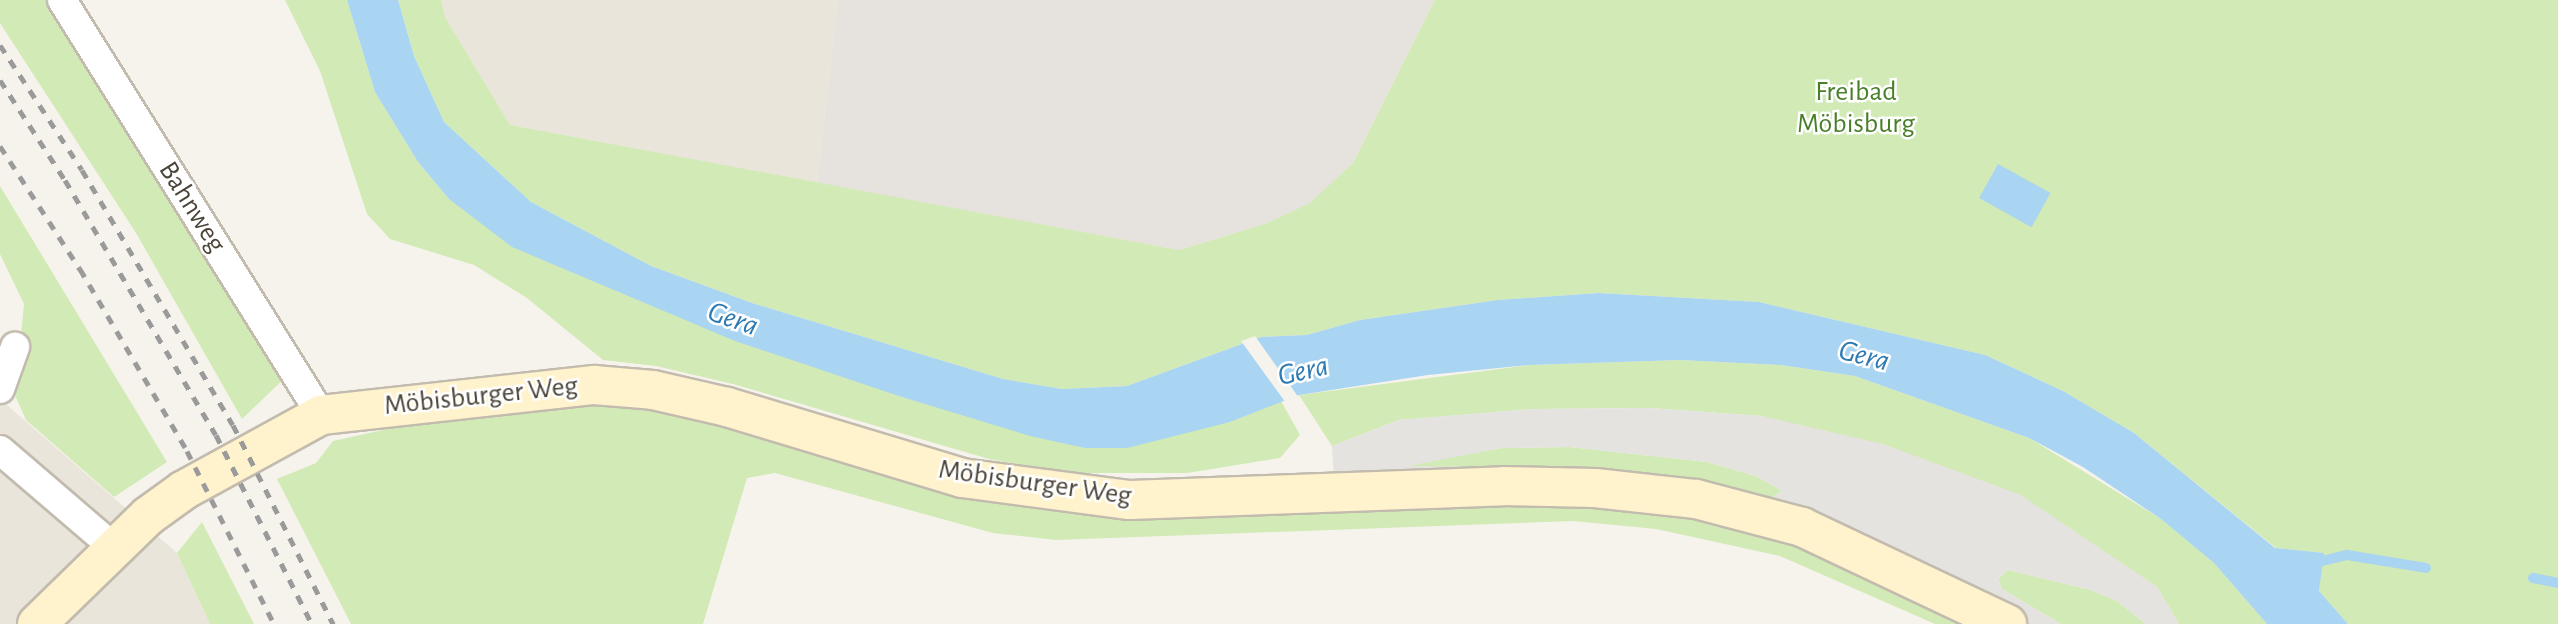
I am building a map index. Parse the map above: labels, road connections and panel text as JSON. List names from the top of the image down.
{
  "streets": {
    "street": ["Bahnweg", "Möbisburger Weg"]
  },
  "crossings": [
    ["Bahnweg", "Möbisburger Weg"]
  ],
  "water": ["Gera"],
  "parks": ["Freibad Möbisburg"]
}
